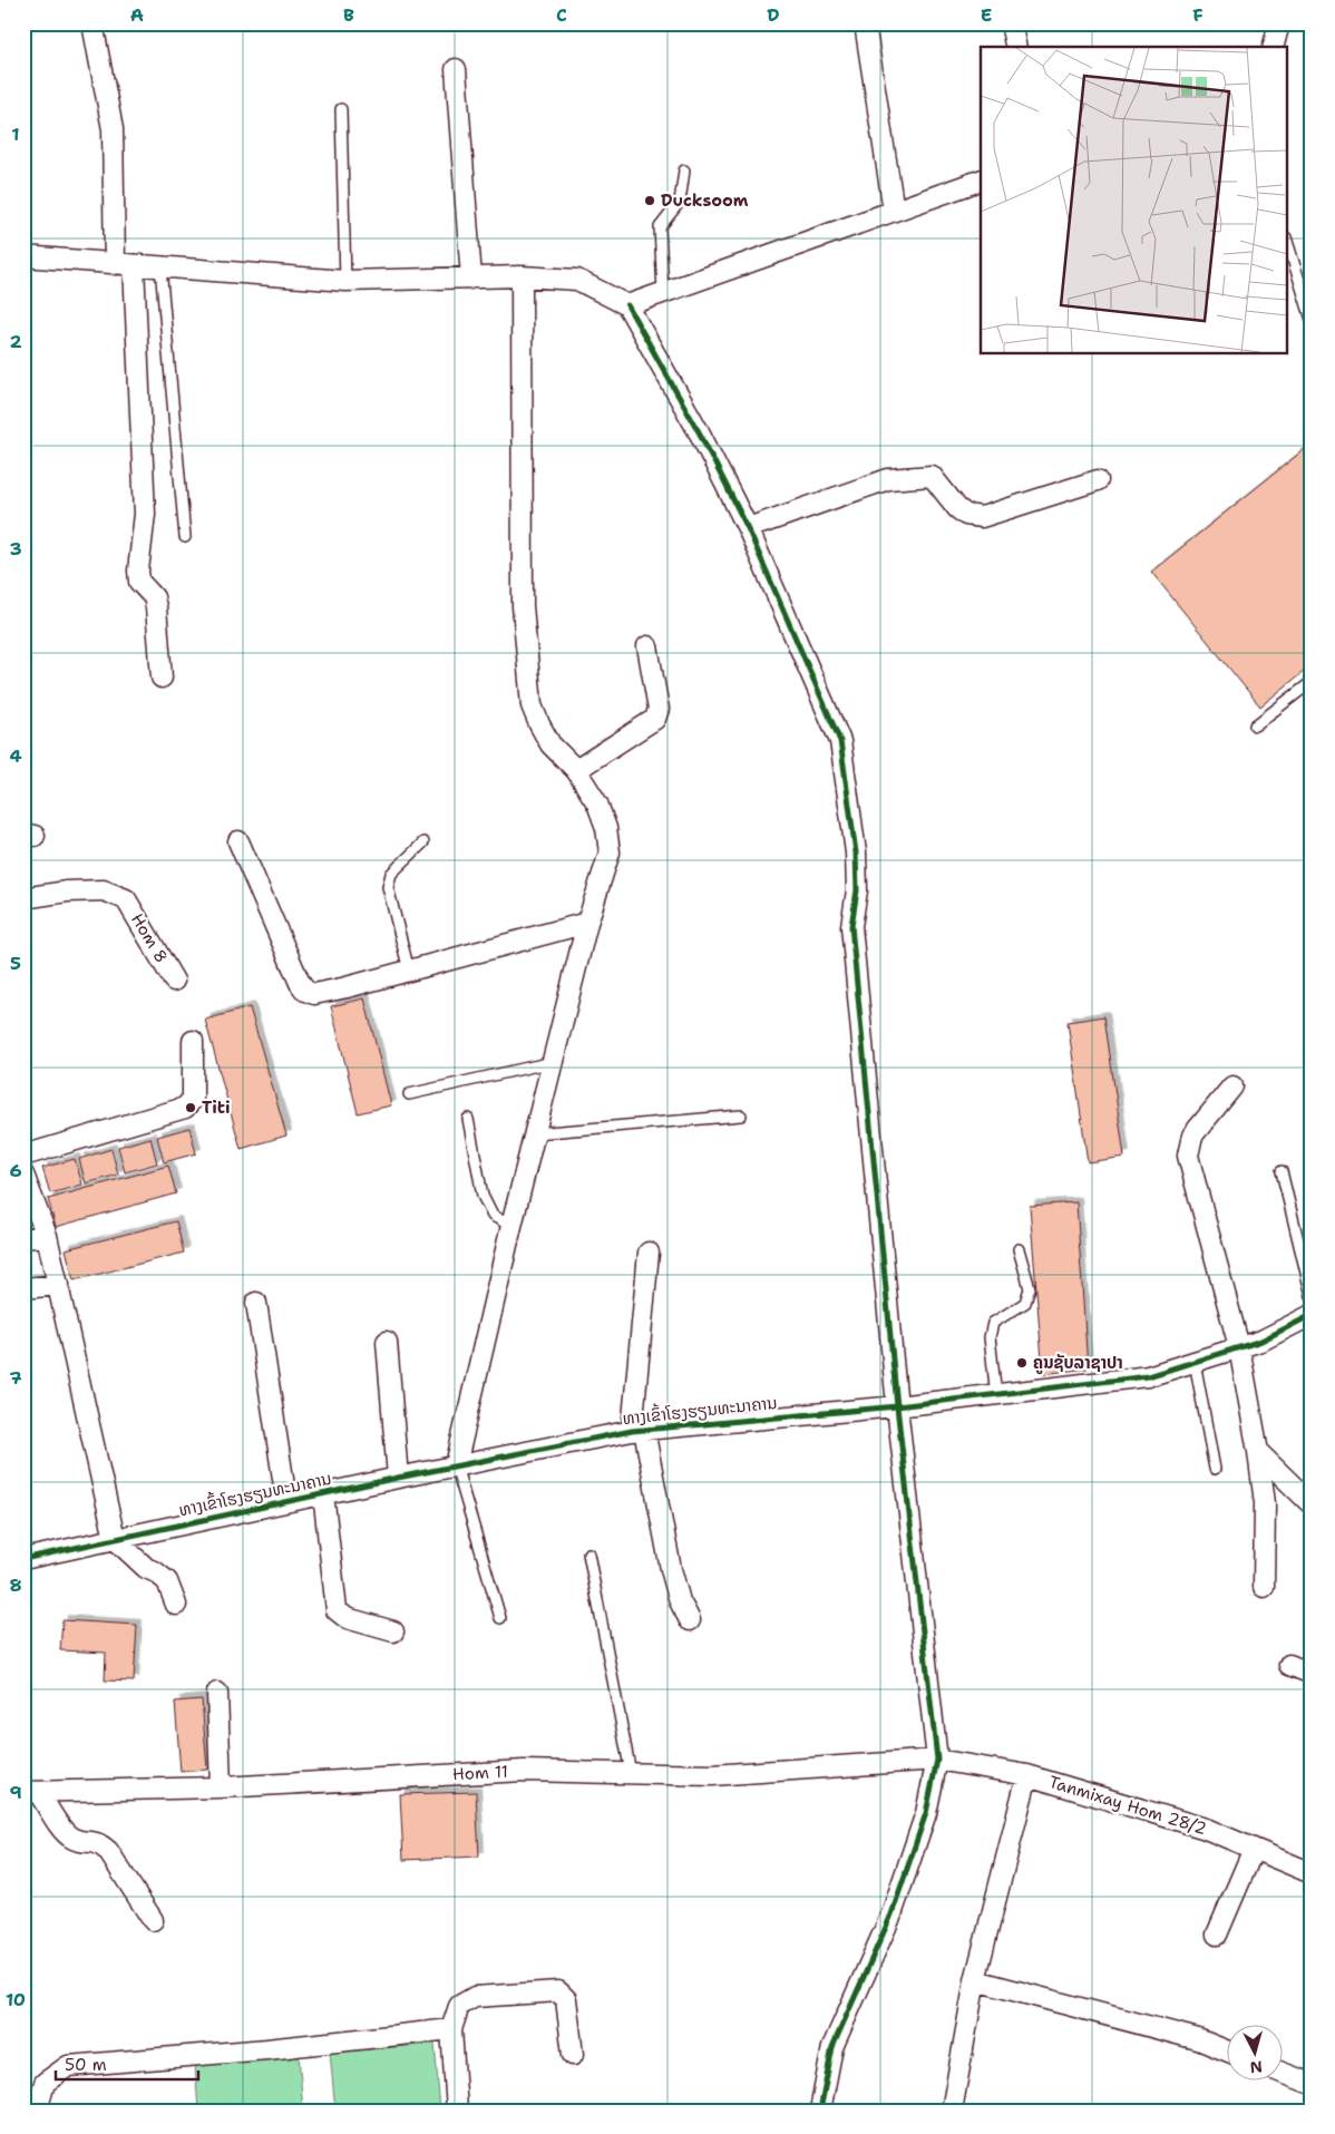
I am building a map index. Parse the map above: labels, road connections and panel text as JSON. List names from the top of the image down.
{
  "streets": {
    "street": [
      "Hom 8",
      "ທາງເຂົ້າໂຮງຮຽນທະນາຄານ",
      "Hom 11",
      "Tanmixay Hom 28/2"
    ]
  },
  "crossings": [
    ["Hom 11", "Tanmixay Hom 28/2"]
  ],
  "places": ["Ducksoom", "Titi", "ຄູນຊັບລາຊາປາ"],
  "scale_bar": "50 m",
  "north": "bottom",
  "grid": {
    "columns": [
      "A",
      "B",
      "C",
      "D",
      "E",
      "F"
    ],
    "rows": [
      "1",
      "2",
      "3",
      "4",
      "5",
      "6",
      "7",
      "8",
      "9",
      "10"
    ]
  }
}
